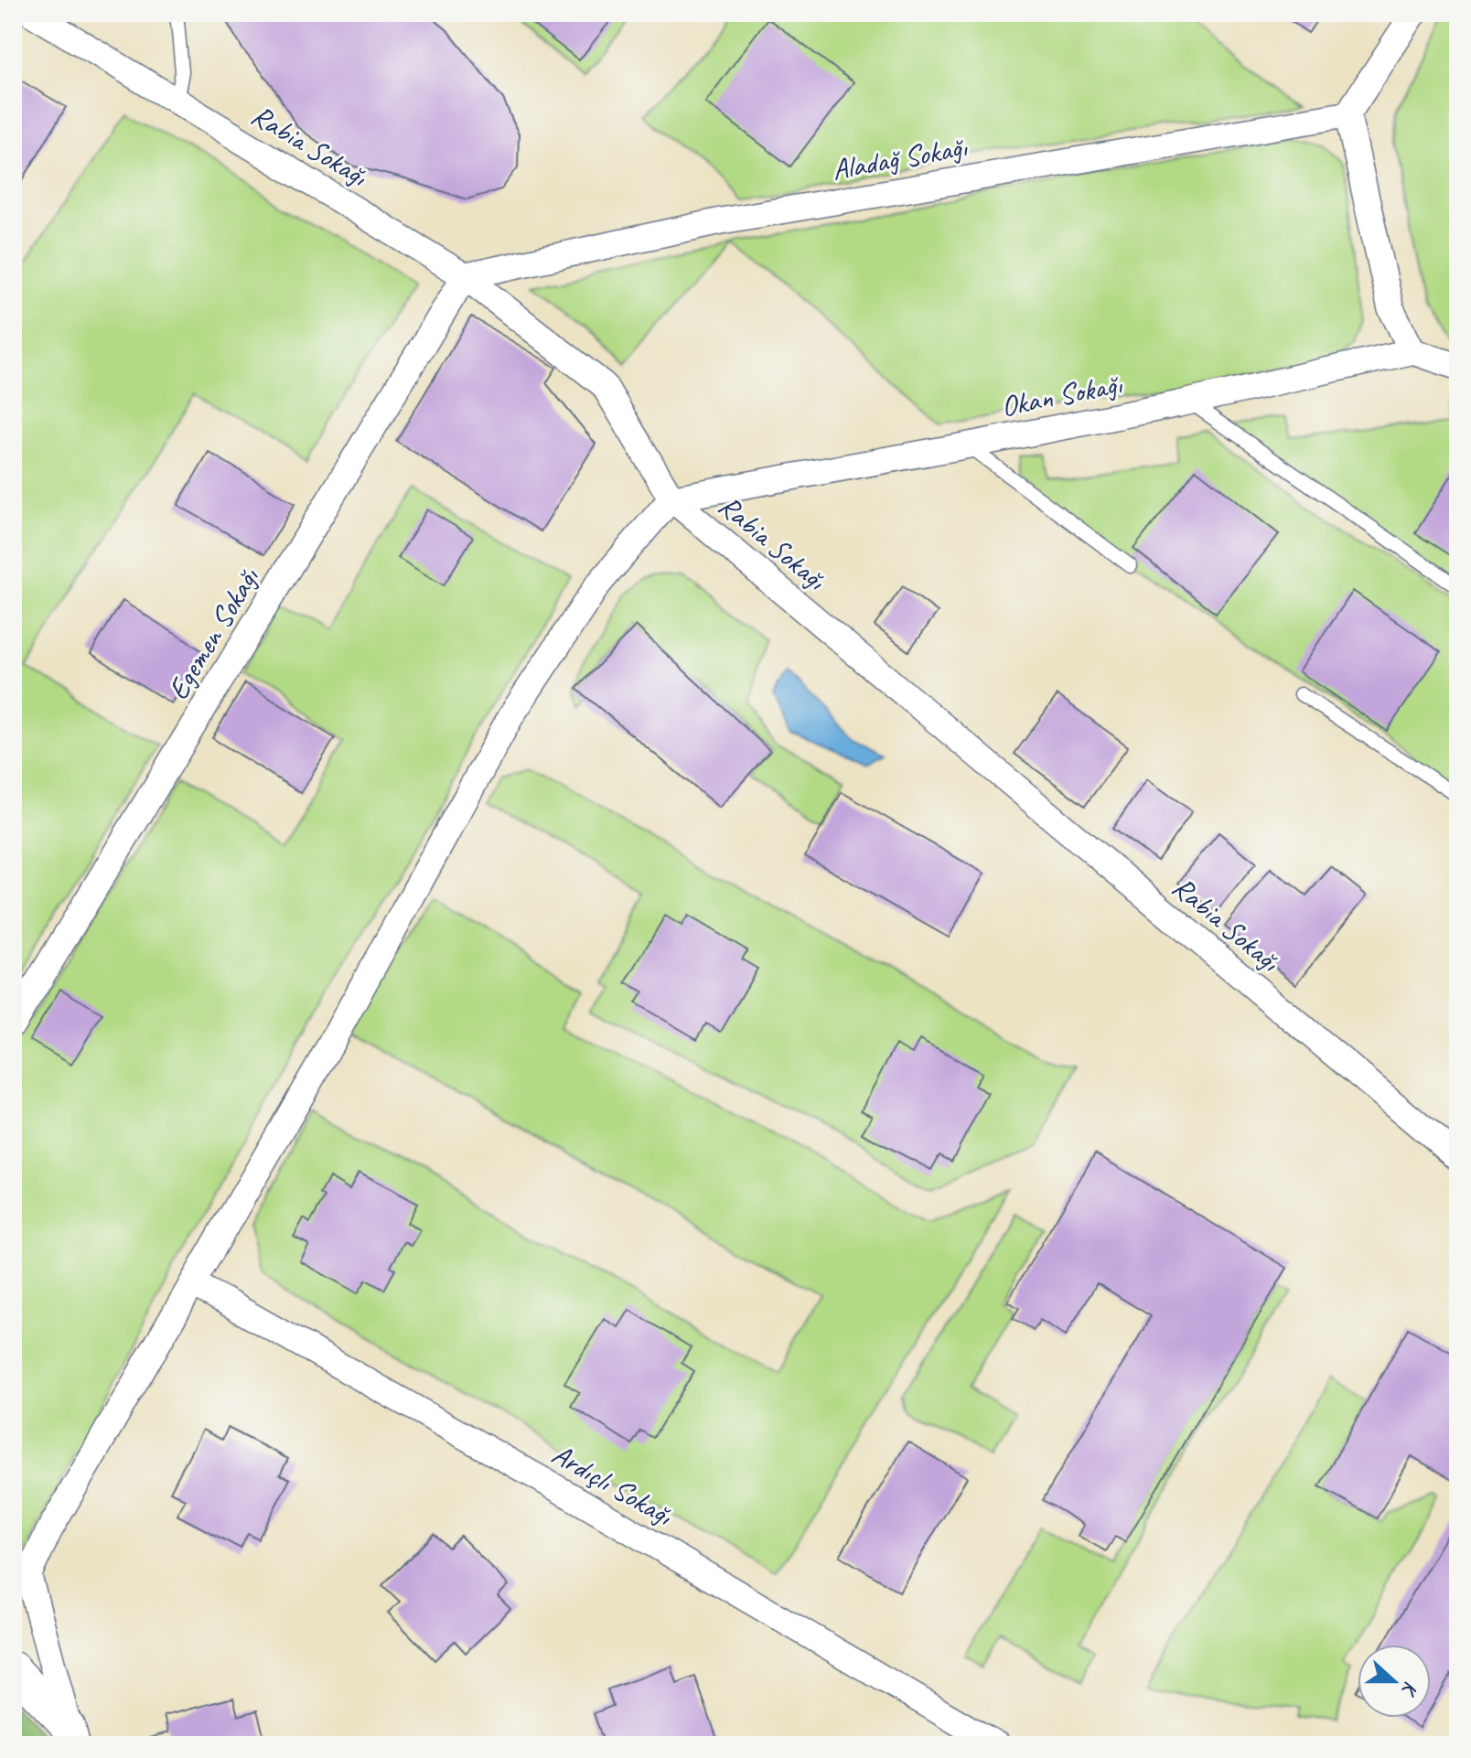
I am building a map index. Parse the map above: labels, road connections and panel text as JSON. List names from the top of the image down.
{
  "streets": {
    "street": [
      "Rabia Sokağı",
      "Aladağ Sokağı",
      "Okan Sokağı",
      "Egemen Sokağı",
      "Ardıçlı Sokağı"
    ]
  },
  "crossings": [
    ["Rabia Sokağı", "Aladağ Sokağı"],
    ["Rabia Sokağı", "Okan Sokağı"],
    ["Rabia Sokağı", "Egemen Sokağı"],
    ["Aladağ Sokağı", "Egemen Sokağı"]
  ],
  "north": "right"
}
